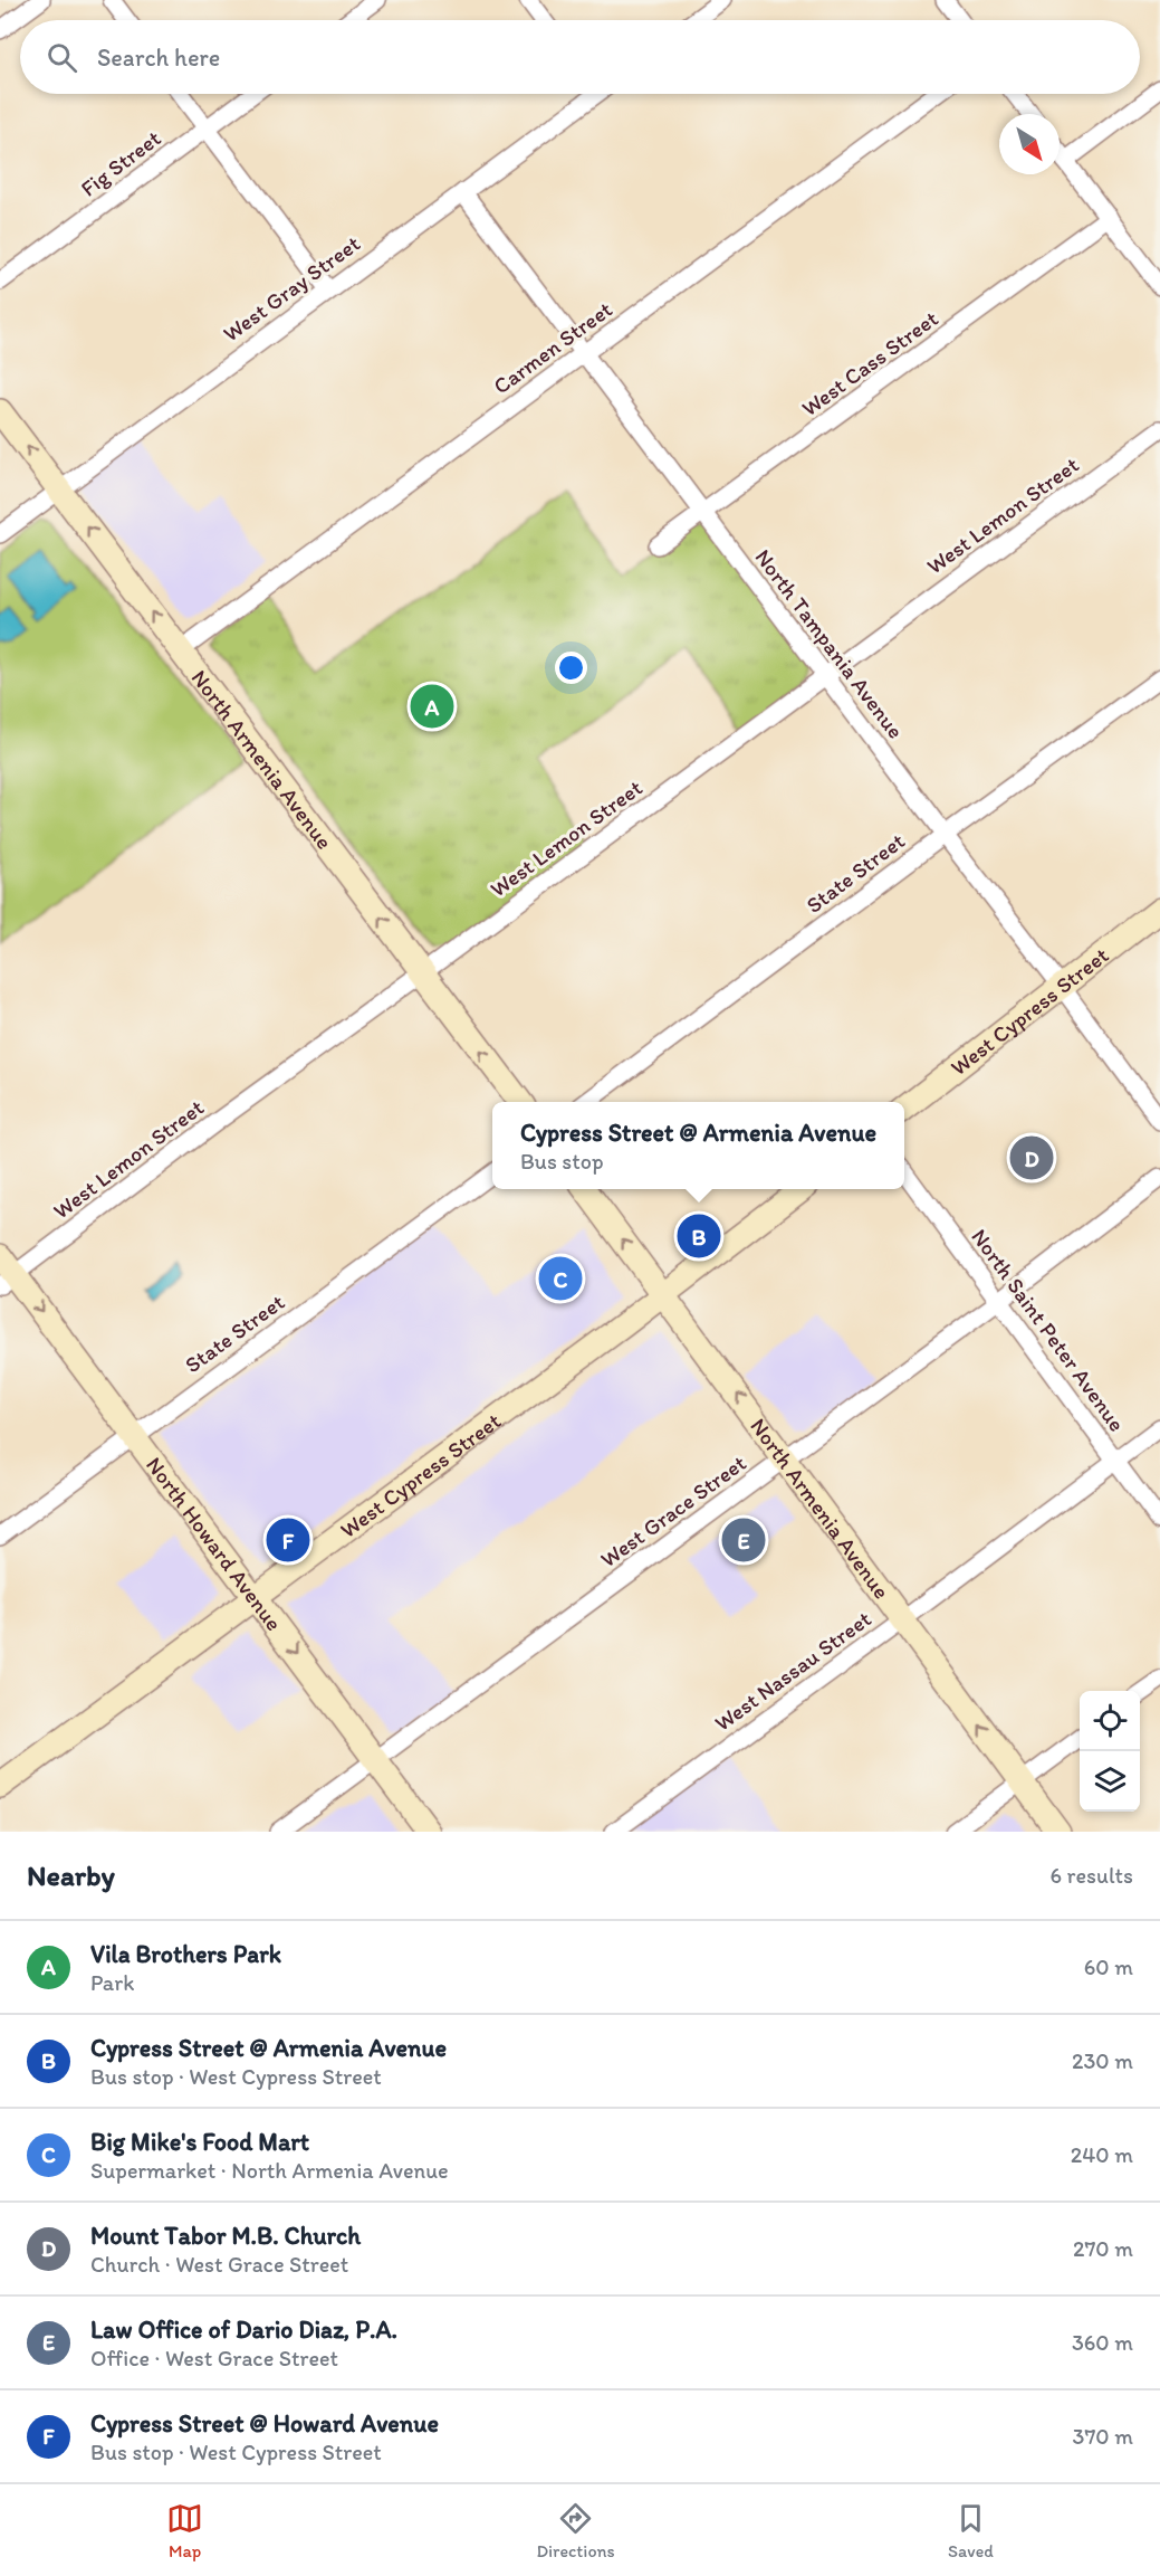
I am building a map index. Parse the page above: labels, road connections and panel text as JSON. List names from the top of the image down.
{
  "streets": {
    "main road": ["North Armenia Avenue", "West Cypress Street", "North Howard Avenue"],
    "street": [
      "Fig Street",
      "West Gray Street",
      "Carmen Street",
      "West Cass Street",
      "West Lemon Street",
      "North Tampania Avenue",
      "State Street",
      "North Saint Peter Avenue",
      "West Grace Street",
      "West Nassau Street"
    ]
  },
  "crossings": [
    ["West Gray Street", "North Tampania Avenue"],
    ["West Gray Street", "North Armenia Avenue"],
    ["Carmen Street", "North Tampania Avenue"],
    ["Carmen Street", "North Armenia Avenue"],
    ["West Cass Street", "North Tampania Avenue"],
    ["West Lemon Street", "North Tampania Avenue"],
    ["West Lemon Street", "North Armenia Avenue"],
    ["West Lemon Street", "North Howard Avenue"],
    ["North Tampania Avenue", "State Street"],
    ["North Tampania Avenue", "West Cypress Street"],
    ["North Armenia Avenue", "West Cypress Street"],
    ["North Armenia Avenue", "West Grace Street"],
    ["North Armenia Avenue", "West Nassau Street"],
    ["State Street", "North Howard Avenue"],
    ["West Cypress Street", "North Howard Avenue"],
    ["North Saint Peter Avenue", "West Grace Street"],
    ["North Saint Peter Avenue", "West Nassau Street"],
    ["West Grace Street", "North Howard Avenue"]
  ],
  "one_way": ["North Armenia Avenue", "North Howard Avenue"],
  "north": "bottom right",
  "page": {
    "search": "Search here",
    "pins": [
      "A",
      "D",
      "B",
      "C",
      "E",
      "F"
    ],
    "popup": ["Cypress Street @ Armenia Avenue", "Bus stop"],
    "heading": ["Nearby", "6 results"],
    "list": [
      {
        "mark": "A",
        "name": "Vila Brothers Park",
        "note": "Park",
        "value": "60 m"
      },
      {
        "mark": "B",
        "name": "Cypress Street @ Armenia Avenue",
        "note": "Bus stop · West Cypress Street",
        "value": "230 m"
      },
      {
        "mark": "C",
        "name": "Big Mike's Food Mart",
        "note": "Supermarket · North Armenia Avenue",
        "value": "240 m"
      },
      {
        "mark": "D",
        "name": "Mount Tabor M.B. Church",
        "note": "Church · West Grace Street",
        "value": "270 m"
      },
      {
        "mark": "E",
        "name": "Law Office of Dario Diaz, P.A.",
        "note": "Office · West Grace Street",
        "value": "360 m"
      },
      {
        "mark": "F",
        "name": "Cypress Street @ Howard Avenue",
        "note": "Bus stop · West Cypress Street",
        "value": "370 m"
      }
    ],
    "nav": ["Map", "Directions", "Saved"]
  }
}
